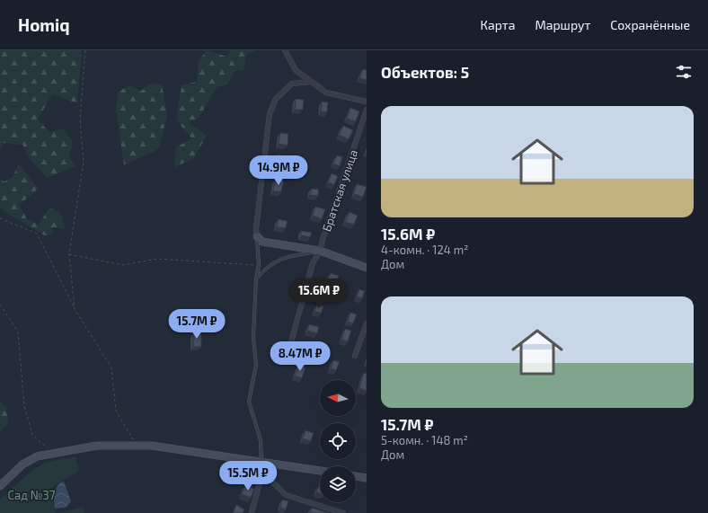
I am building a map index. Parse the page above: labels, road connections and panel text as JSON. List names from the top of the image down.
{
  "streets": {
    "street": ["Братская улица"]
  },
  "parks": ["Сад №37"],
  "north": "left",
  "page": {
    "header": "Homiq",
    "nav": ["Карта", "Маршрут", "Сохранённые"],
    "heading": "Объектов: 5",
    "list": [
      {
        "name": "15.6M ₽",
        "note": "4-комн. · 124 m² · Дом"
      },
      {
        "name": "15.7M ₽",
        "note": "5-комн. · 148 m² · Дом"
      }
    ],
    "price": [
      "14.9M ₽",
      "15.6M ₽",
      "15.7M ₽",
      "8.47M ₽",
      "15.5M ₽"
    ]
  }
}
